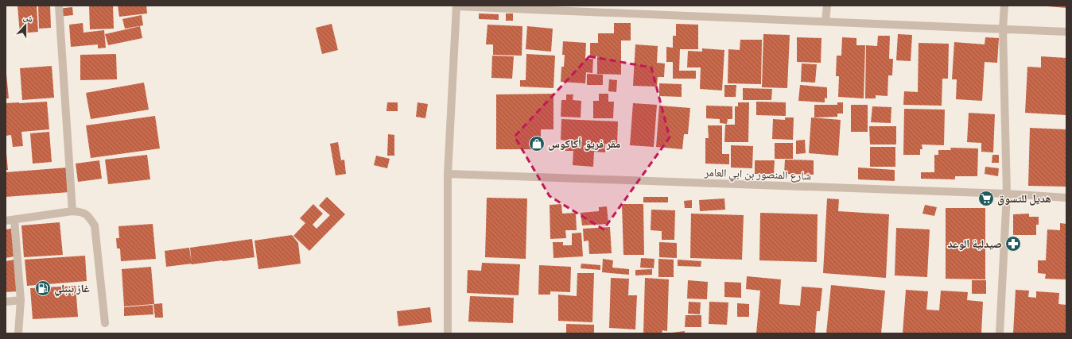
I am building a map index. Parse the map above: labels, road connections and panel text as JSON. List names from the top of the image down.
{
  "streets": {
    "street": ["شارع المنصور بن ابي العامر"]
  },
  "places": {
    "shop": ["مقر فريق أكاكوس"],
    "supermarket": ["هديل للتسوق"],
    "pharmacy": ["صيدلية الوعد"],
    "fuel station": ["غاز بنبلي"]
  },
  "north": "top"
}
